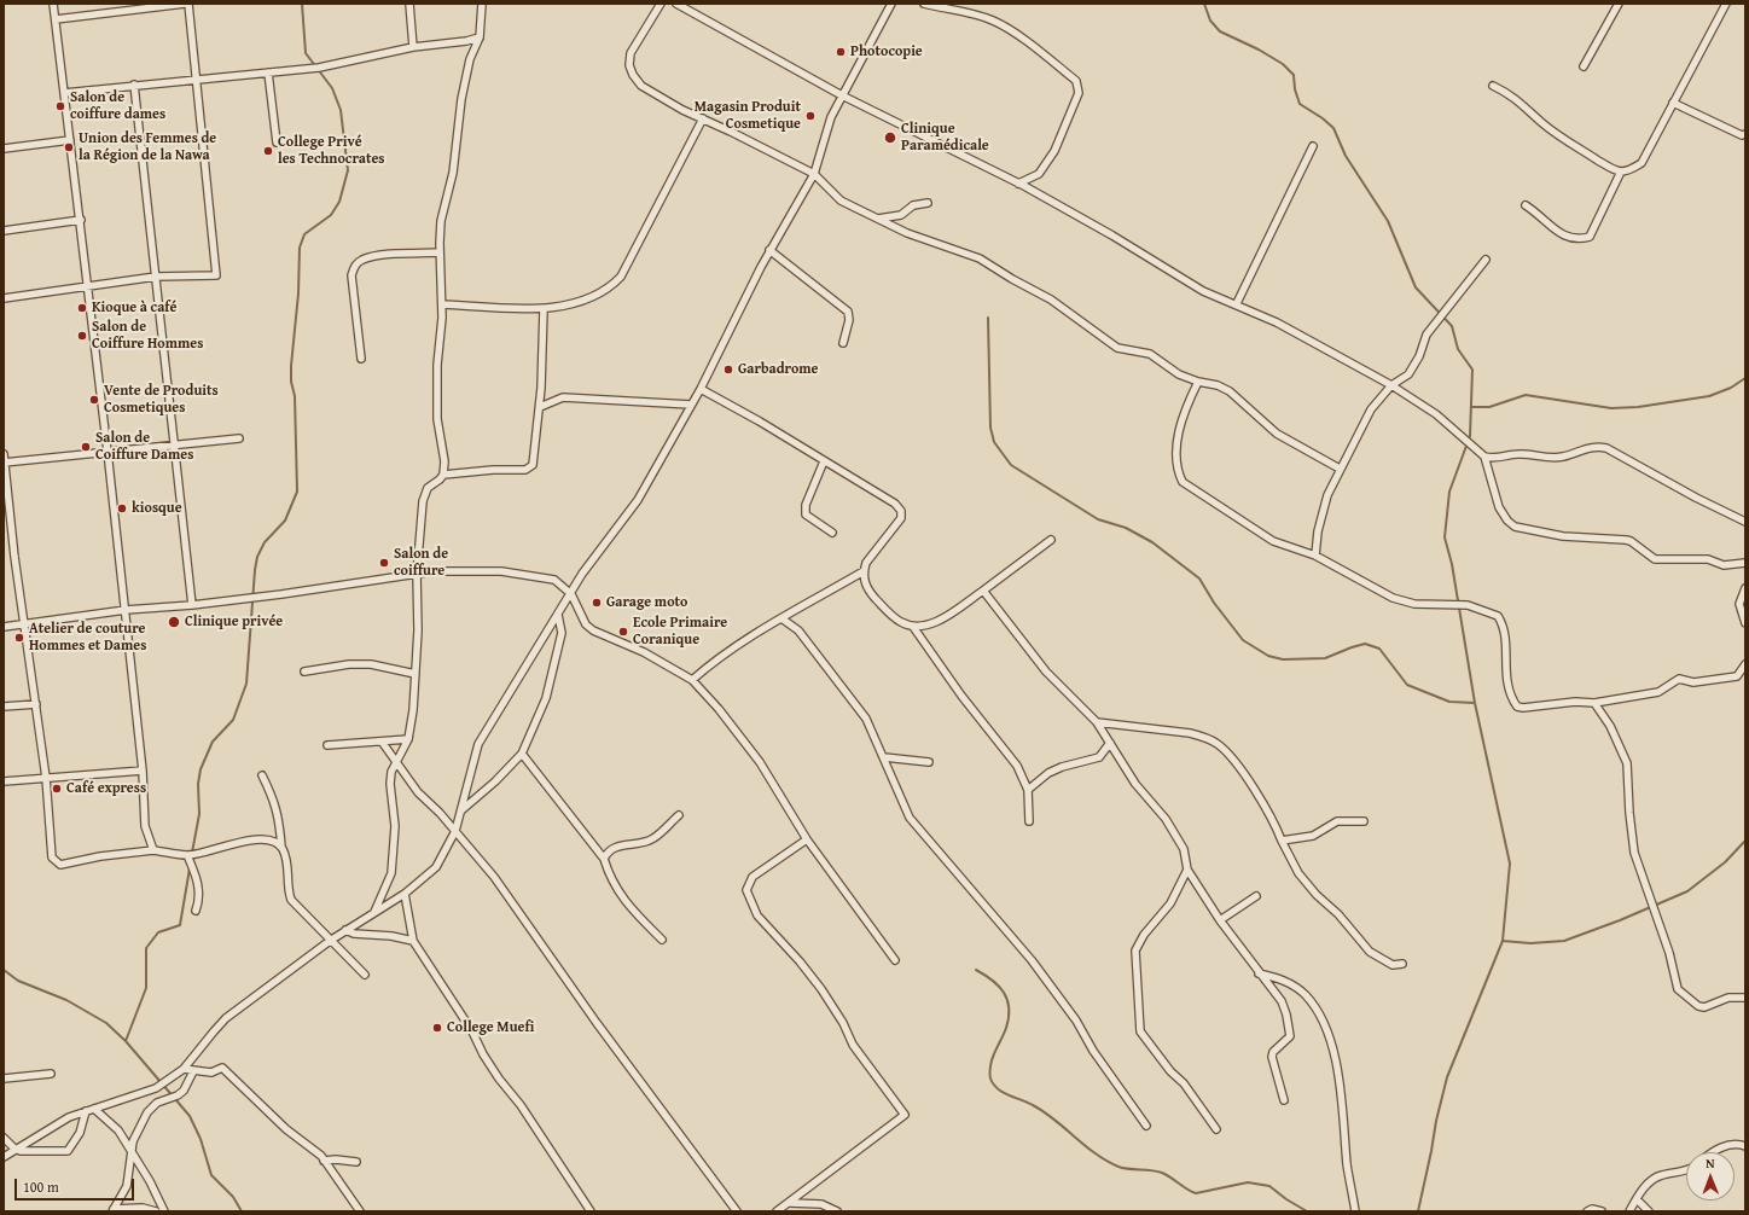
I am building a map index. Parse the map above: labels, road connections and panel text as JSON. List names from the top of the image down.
{
  "places": [
    "Photocopie",
    "Salon de coiffure dames",
    "Magasin Produit Cosmetique",
    "Clinique Paramédicale",
    "Union des Femmes de la Région de la Nawa",
    "College Privé les Technocrates",
    "Kioque à café",
    "Salon de Coiffure Hommes",
    "Garbadrome",
    "Vente de Produits Cosmetiques",
    "Salon de Coiffure Dames",
    "kiosque",
    "Salon de coiffure",
    "Garage moto",
    "Clinique privée",
    "Ecole Primaire Coranique",
    "Atelier de couture Hommes et Dames",
    "Café express",
    "College Muefi"
  ],
  "scale_bar": "100 m",
  "north": "top"
}
